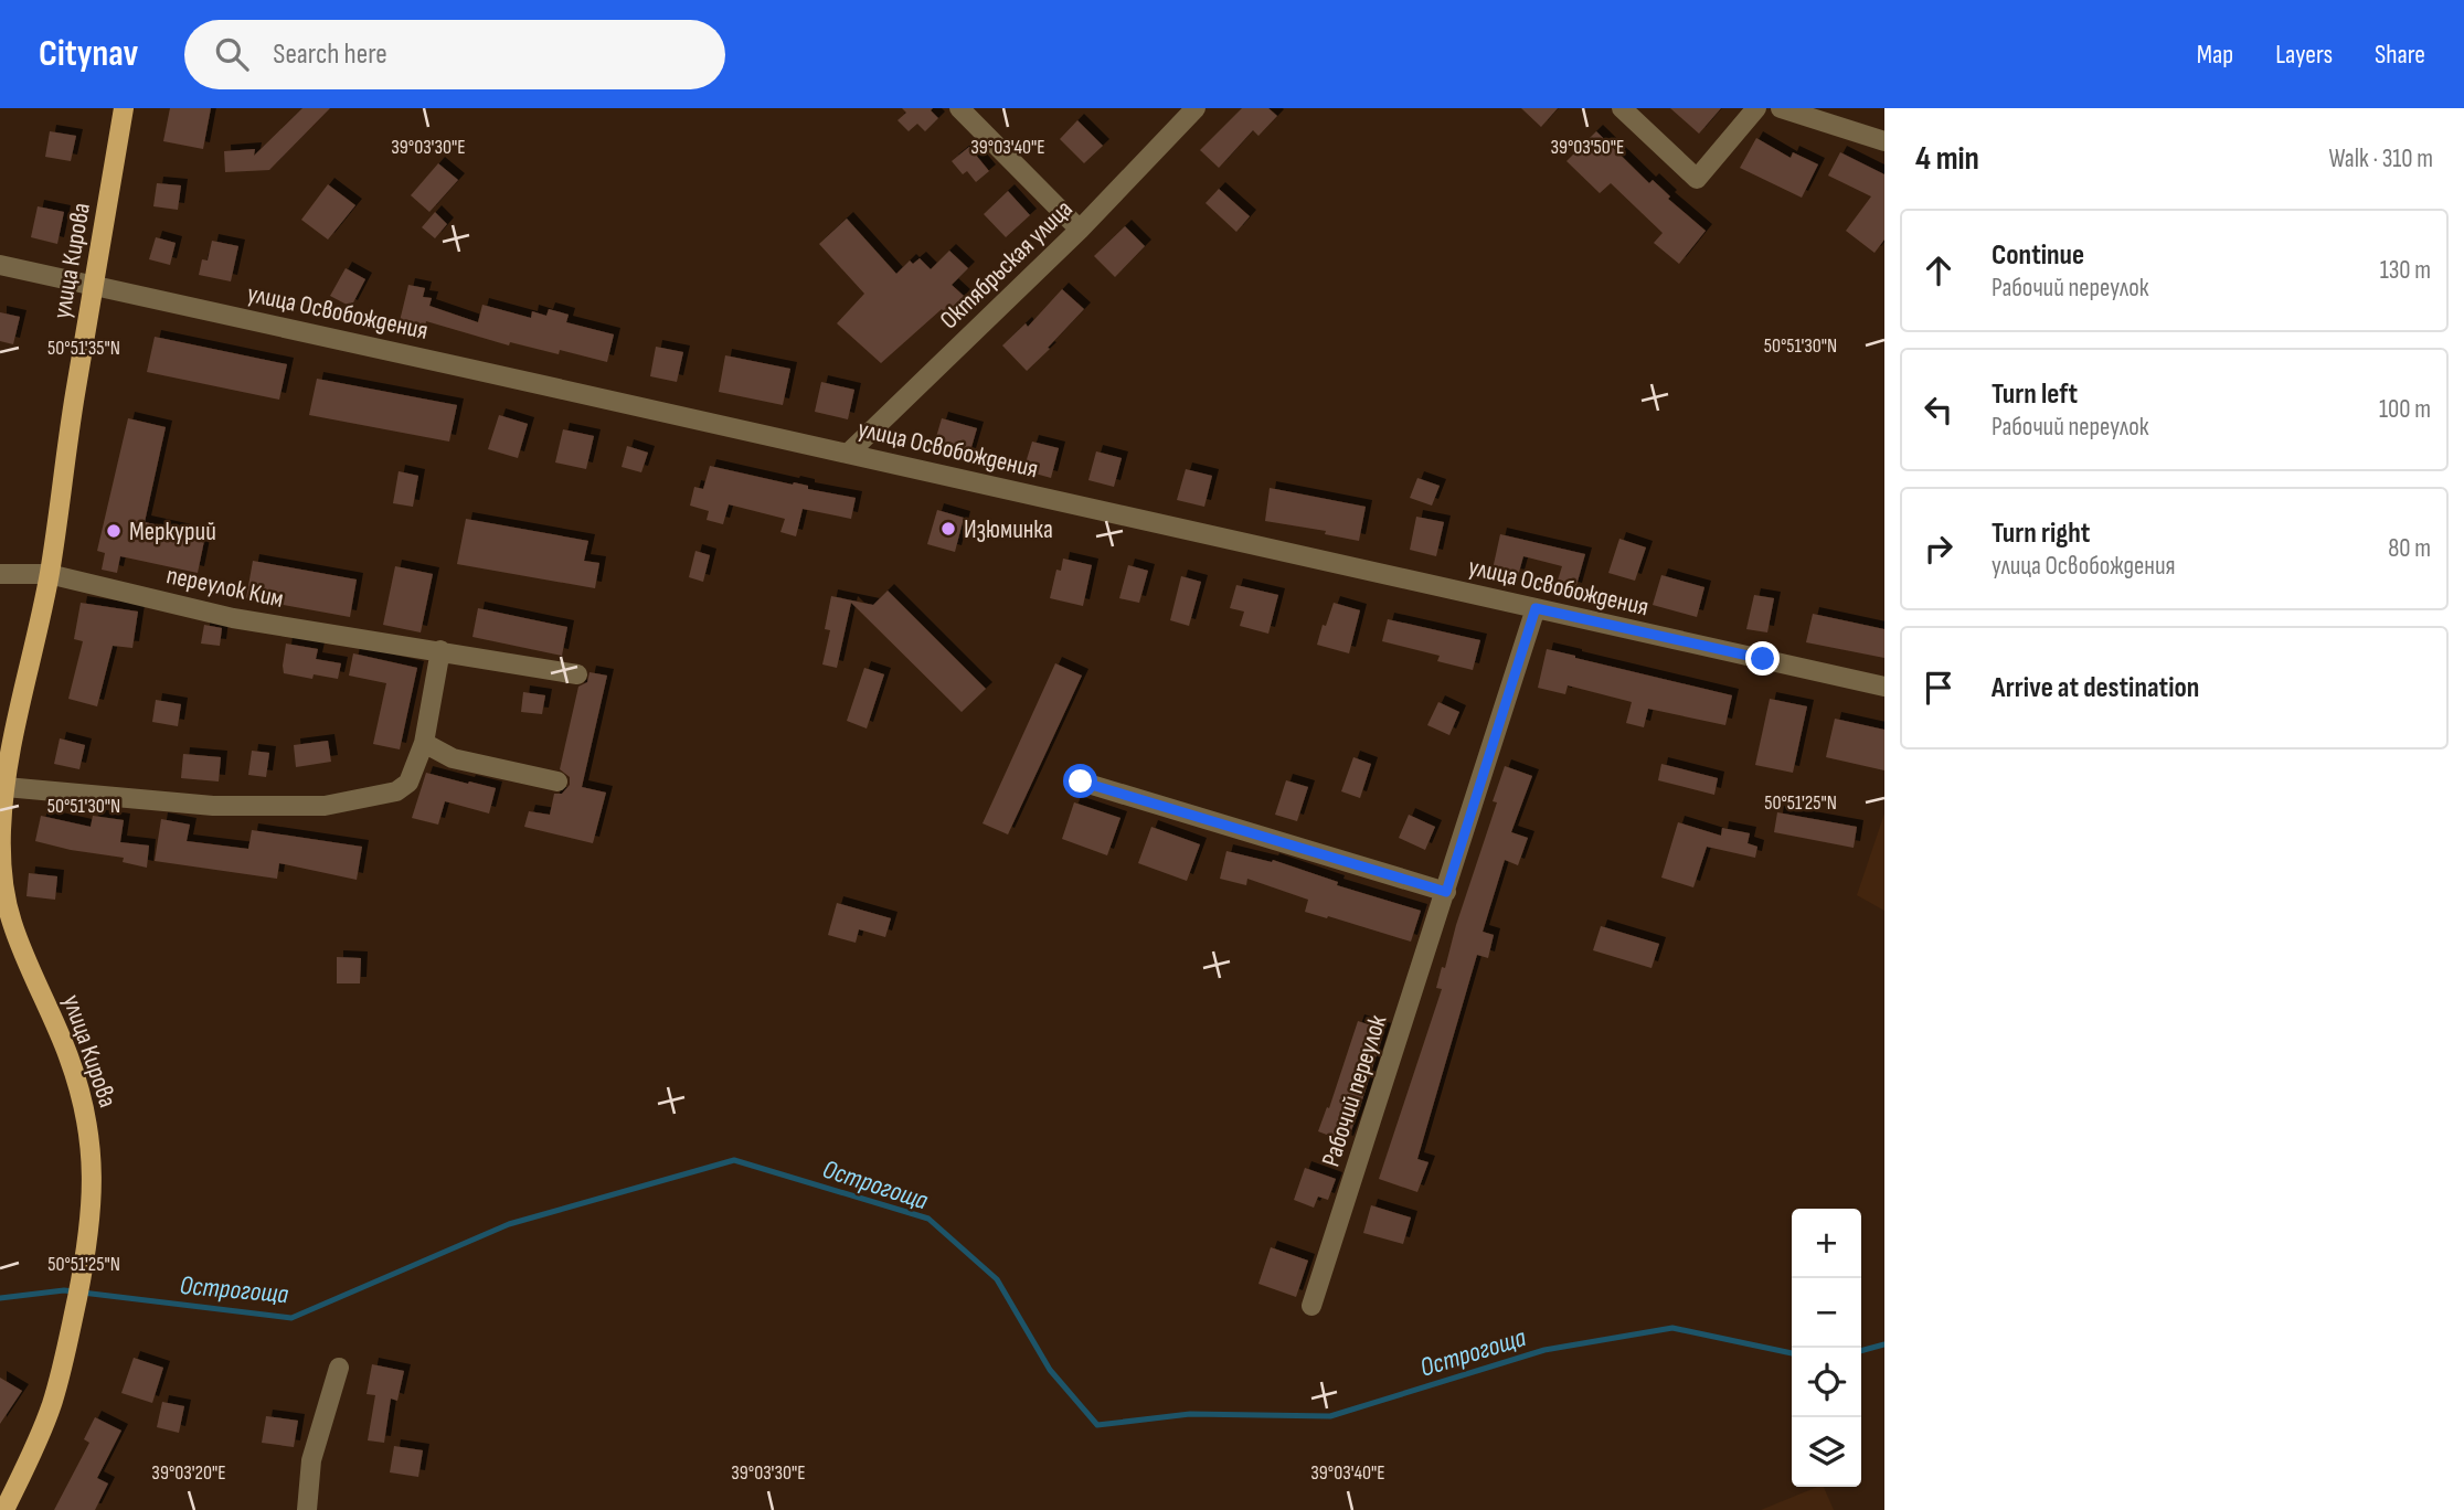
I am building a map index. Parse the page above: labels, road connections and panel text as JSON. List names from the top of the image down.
{
  "streets": {
    "main road": ["улица Кирова"],
    "street": [
      "Октябрьская улица",
      "улица Освобождения",
      "переулок Ким",
      "Рабочий переулок"
    ]
  },
  "crossings": [
    ["улица Кирова", "улица Освобождения"],
    ["улица Кирова", "переулок Ким"],
    ["Октябрьская улица", "улица Освобождения"],
    ["улица Освобождения", "Рабочий переулок"]
  ],
  "water": ["Острогоща"],
  "places": ["Изюминка", "Меркурий"],
  "page": {
    "header": "Citynav",
    "search": "Search here",
    "nav": ["Map", "Layers", "Share"],
    "heading": ["4 min", "Walk · 310 m"],
    "list": [
      ["Continue", "Рабочий переулок", "130 m"],
      ["Turn left", "Рабочий переулок", "100 m"],
      ["Turn right", "улица Освобождения", "80 m"],
      "Arrive at destination"
    ],
    "map_buttons": ["+", "−"]
  },
  "coordinates": [
    "39°03'30\"E",
    "39°03'40\"E",
    "39°03'50\"E",
    "50°51'30\"N",
    "50°51'35\"N",
    "50°51'25\"N",
    "39°03'20\"E"
  ]
}
